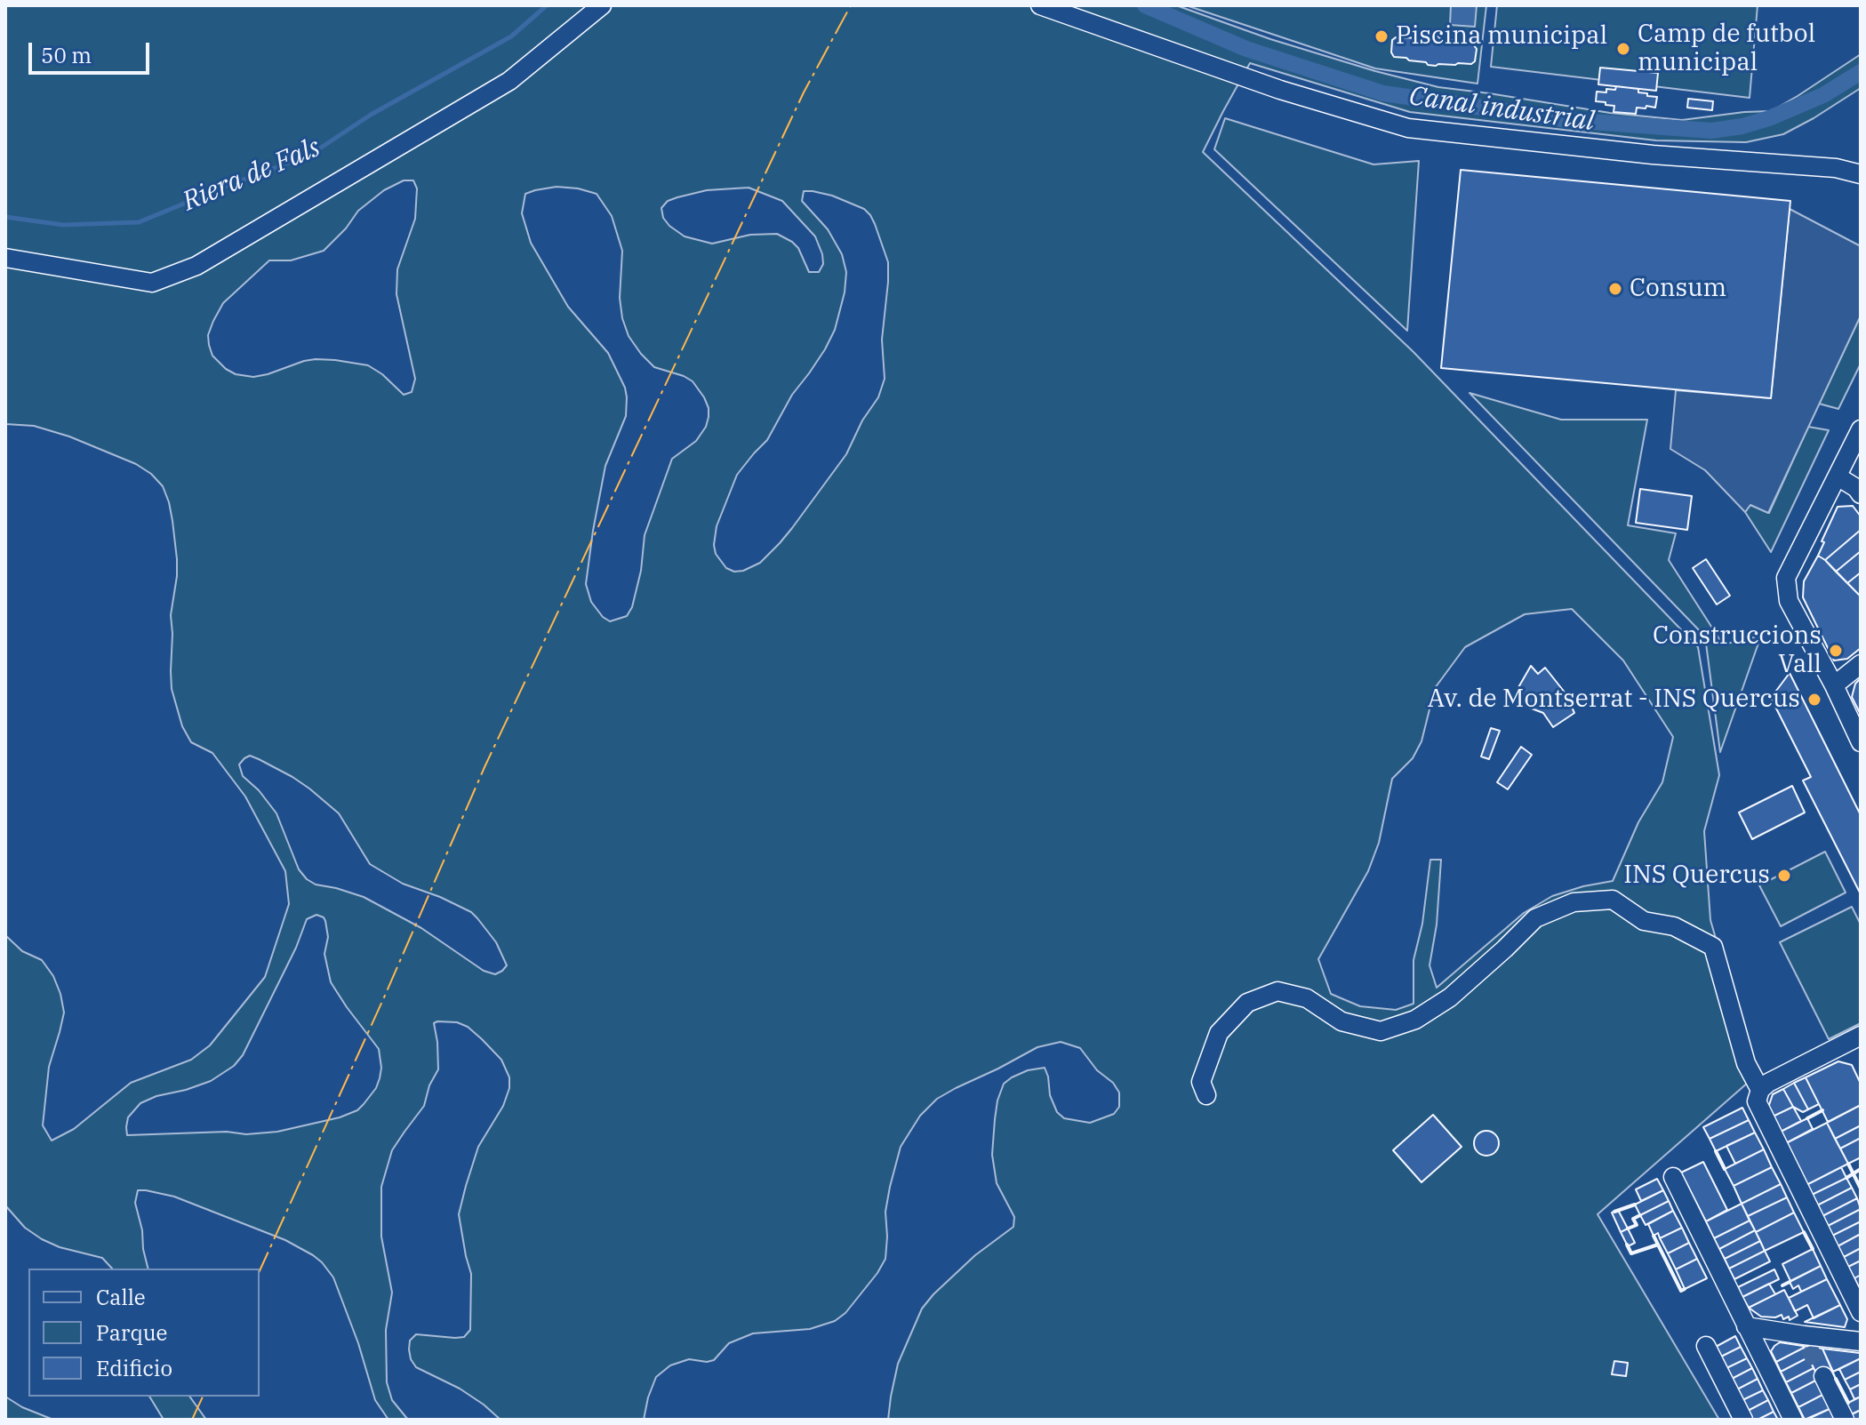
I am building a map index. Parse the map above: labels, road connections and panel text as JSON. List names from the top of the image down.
{
  "water": ["Canal industrial", "Riera de Fals"],
  "places": [
    "Piscina municipal",
    "Camp de futbol municipal",
    "Consum",
    "Construccions Vall",
    "Av. de Montserrat - INS Quercus",
    "INS Quercus"
  ],
  "legend": ["Calle", "Parque", "Edificio"],
  "scale_bar": "50 m"
}
